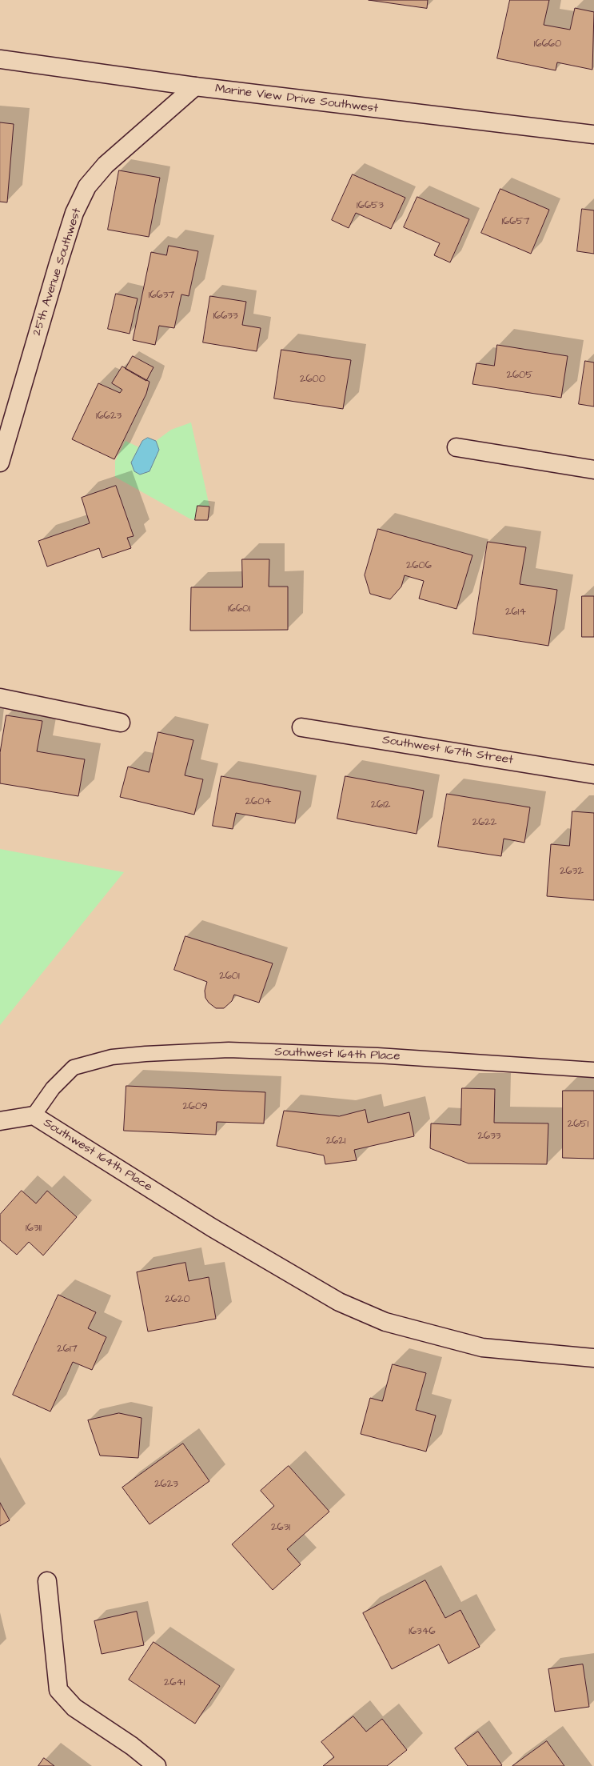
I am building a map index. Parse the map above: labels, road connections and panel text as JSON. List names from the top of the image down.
{
  "streets": {
    "street": [
      "Marine View Drive Southwest",
      "25th Avenue Southwest",
      "Southwest 167th Street",
      "Southwest 164th Place"
    ]
  },
  "crossings": [
    ["Marine View Drive Southwest", "25th Avenue Southwest"]
  ],
  "house_numbers": [
    "16660",
    "16653",
    "16657",
    "16637",
    "16633",
    "2605",
    "2600",
    "16623",
    "2606",
    "16601",
    "2614",
    "2604",
    "2612",
    "2622",
    "2632",
    "2601",
    "2609",
    "2651",
    "2633",
    "2621",
    "16311",
    "2620",
    "2617",
    "2623",
    "2631",
    "16346",
    "2641"
  ]
}
